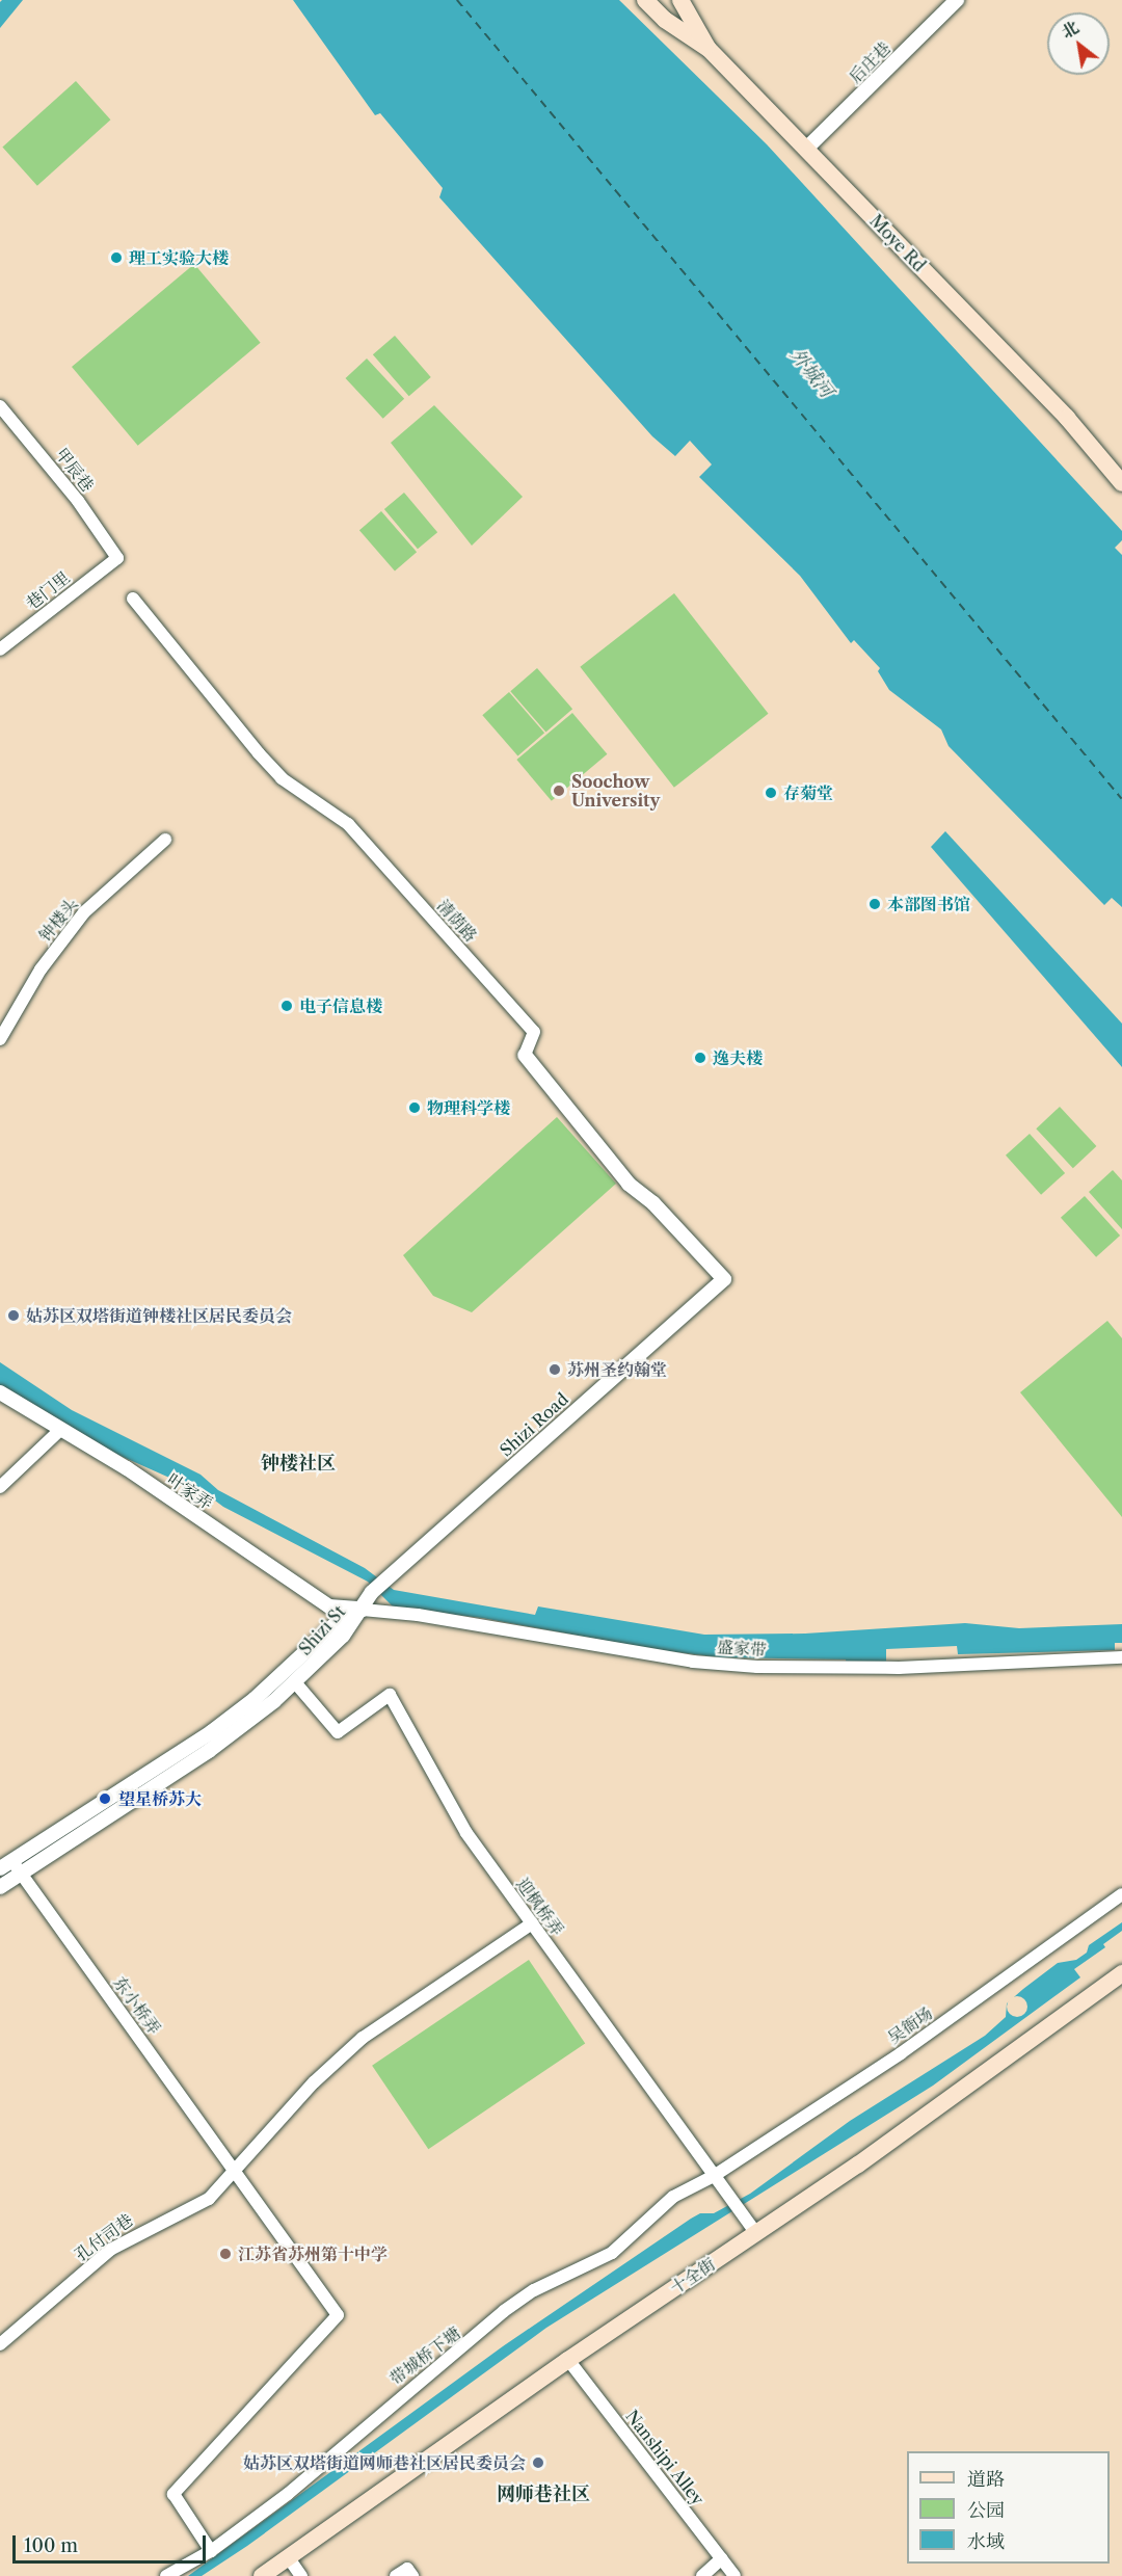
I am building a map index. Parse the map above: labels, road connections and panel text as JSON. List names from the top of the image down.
{
  "streets": {
    "main road": ["Moye Rd", "十全街"],
    "street": [
      "后庄巷",
      "甲辰巷",
      "巷门里",
      "钟楼头",
      "清荫路",
      "叶家弄",
      "Shizi St",
      "盛家带",
      "迎枫桥弄",
      "东小桥弄",
      "吴衙场",
      "孔付司巷",
      "带城桥下塘",
      "Nanshipi Alley"
    ]
  },
  "crossings": [
    ["后庄巷", "Moye Rd"],
    ["甲辰巷", "巷门里"],
    ["清荫路", "叶家弄"],
    ["清荫路", "Shizi St"],
    ["清荫路", "盛家带"],
    ["叶家弄", "Shizi St"],
    ["叶家弄", "盛家带"],
    ["Shizi St", "盛家带"],
    ["Shizi St", "迎枫桥弄"],
    ["Shizi St", "东小桥弄"],
    ["迎枫桥弄", "吴衙场"],
    ["迎枫桥弄", "孔付司巷"],
    ["迎枫桥弄", "十全街"],
    ["迎枫桥弄", "带城桥下塘"],
    ["东小桥弄", "孔付司巷"],
    ["东小桥弄", "带城桥下塘"],
    ["吴衙场", "带城桥下塘"],
    ["十全街", "Nanshipi Alley"]
  ],
  "districts": ["钟楼社区", "网师巷社区"],
  "water": ["外城河"],
  "places": [
    "理工实验大楼",
    "Soochow University",
    "存菊堂",
    "本部图书馆",
    "电子信息楼",
    "逸夫楼",
    "物理科学楼",
    "姑苏区双塔街道钟楼社区居民委员会",
    "苏州圣约翰堂",
    "望星桥苏大",
    "江苏省苏州第十中学",
    "姑苏区双塔街道网师巷社区居民委员会"
  ],
  "legend": ["道路", "公园", "水域"],
  "scale_bar": "100 m",
  "north": "top left"
}
